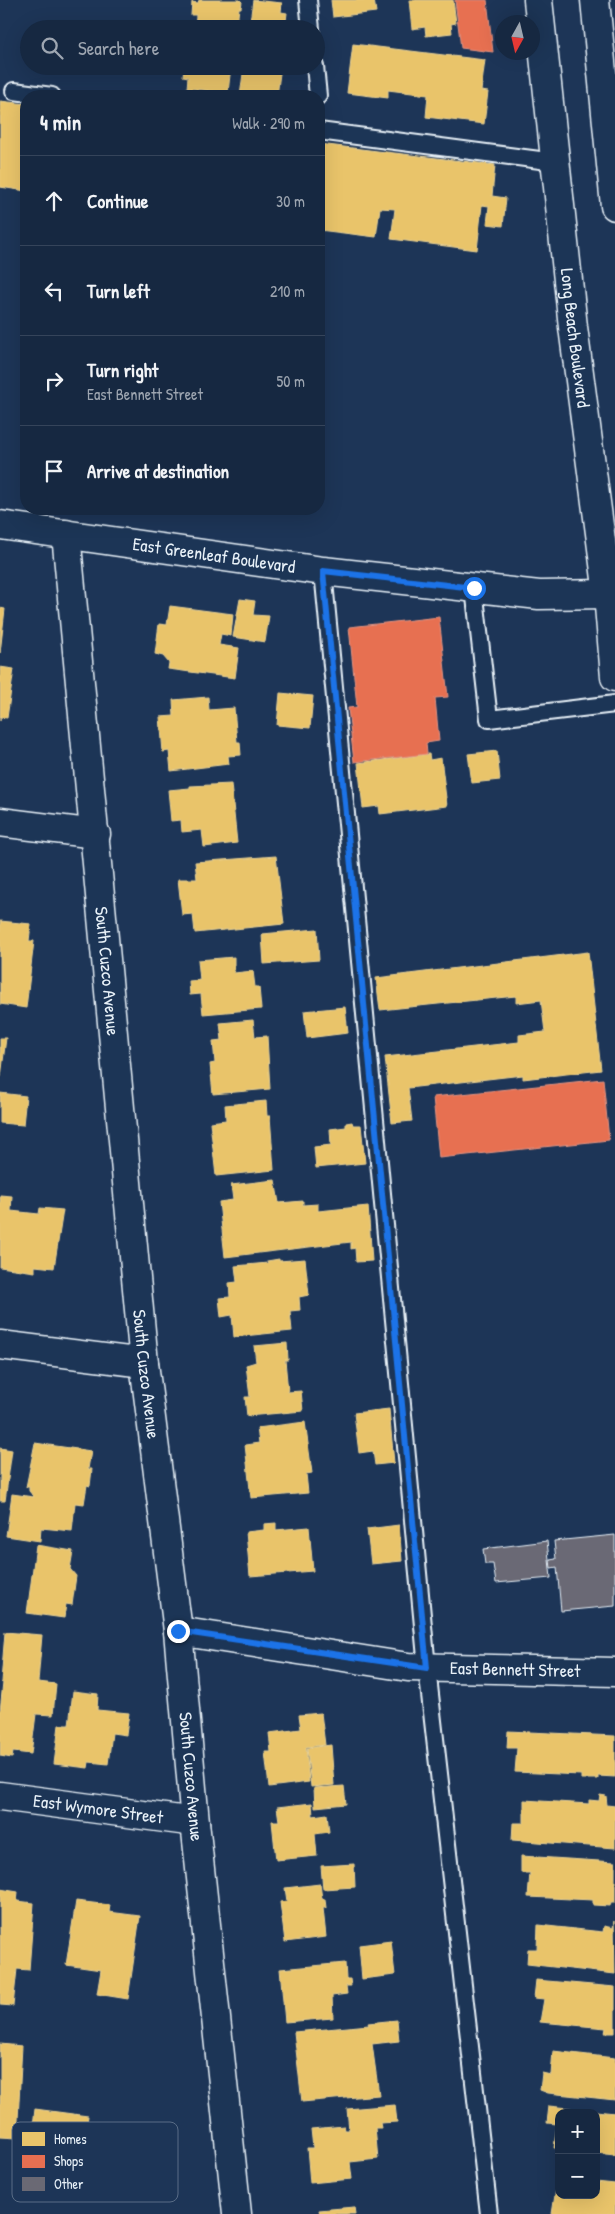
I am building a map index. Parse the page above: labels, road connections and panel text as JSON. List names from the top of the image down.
{
  "streets": {
    "street": [
      "Long Beach Boulevard",
      "East Greenleaf Boulevard",
      "South Cuzco Avenue",
      "East Bennett Street",
      "East Wymore Street"
    ]
  },
  "crossings": [
    ["Long Beach Boulevard", "East Greenleaf Boulevard"],
    ["East Greenleaf Boulevard", "South Cuzco Avenue"],
    ["South Cuzco Avenue", "East Bennett Street"],
    ["South Cuzco Avenue", "East Wymore Street"]
  ],
  "legend": ["Homes", "Shops", "Other"],
  "north": "bottom",
  "page": {
    "search": "Search here",
    "heading": ["4 min", "Walk · 290 m"],
    "list": [
      ["Continue", "30 m"],
      ["Turn left", "210 m"],
      ["Turn right", "East Bennett Street", "50 m"],
      "Arrive at destination"
    ],
    "map_buttons": ["+", "−"]
  }
}
